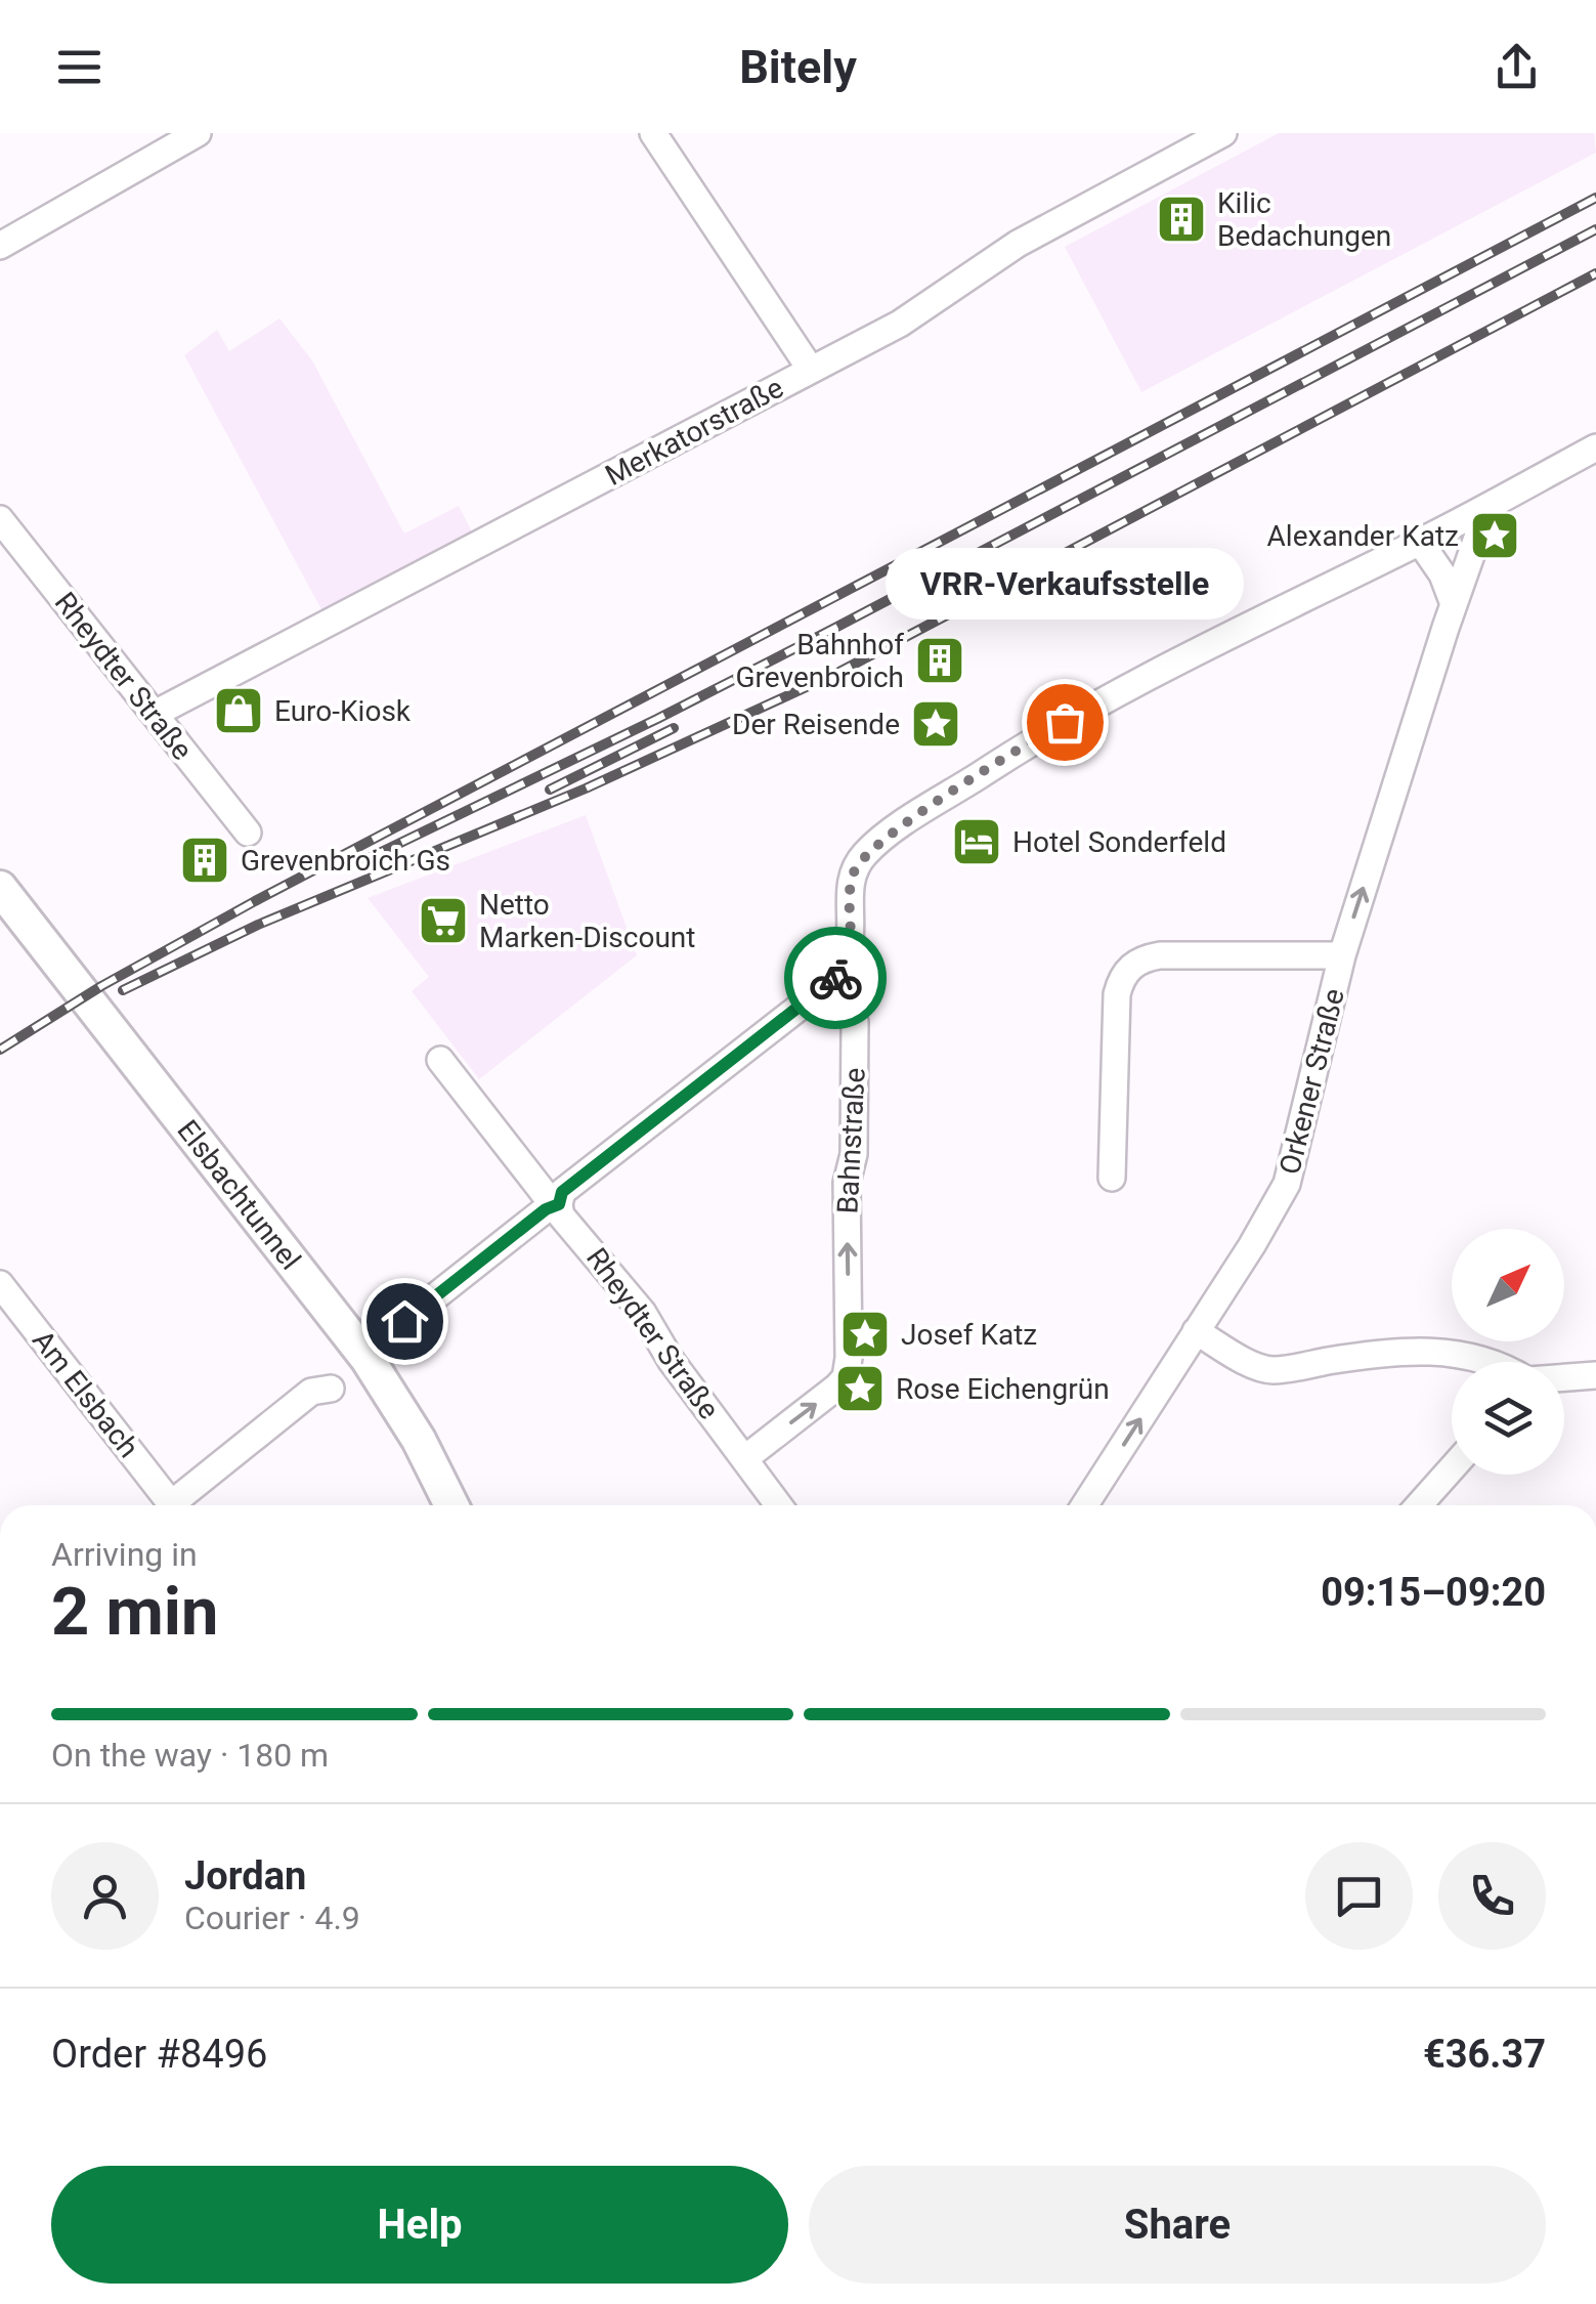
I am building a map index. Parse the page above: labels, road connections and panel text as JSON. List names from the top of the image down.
{
  "streets": {
    "main road": ["Elsbachtunnel"],
    "street": [
      "Merkatorstraße",
      "Rheydter Straße",
      "Orkener Straße",
      "Bahnstraße",
      "Am Elsbach"
    ]
  },
  "crossings": [
    ["Merkatorstraße", "Rheydter Straße"],
    ["Rheydter Straße", "Bahnstraße"]
  ],
  "one_way": ["Orkener Straße", "Bahnstraße"],
  "places": {
    "building": ["Kilic Bedachungen", "Bahnhof Grevenbroich", "Grevenbroich Gs"],
    "place": [
      "Alexander Katz",
      "Der Reisende",
      "Josef Katz",
      "Rose Eichengrün"
    ],
    "shop": ["Euro-Kiosk"],
    "other": ["VRR-Verkaufsstelle"],
    "hotel": ["Hotel Sonderfeld"],
    "supermarket": ["Netto Marken-Discount"]
  },
  "north": "top right",
  "page": {
    "header": "Bitely",
    "bubble": "VRR-Verkaufsstelle",
    "heading": ["2 min", "Arriving in", "09:15–09:20"],
    "panel": [
      "Jordan",
      "Courier · 4.9",
      "Order #8496",
      "€36.37"
    ],
    "bar": "On the way · 180 m",
    "buttons": ["Help", "Share"]
  }
}
